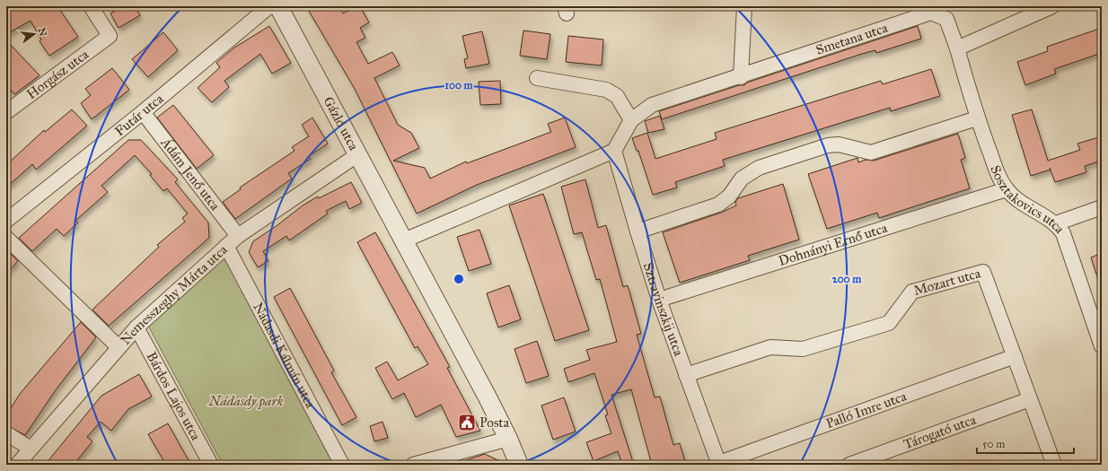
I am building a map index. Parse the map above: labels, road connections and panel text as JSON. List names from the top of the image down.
{
  "streets": {
    "street": [
      "Smetana utca",
      "Horgász utca",
      "Futár utca",
      "Gázló utca",
      "Ádám Jenő utca",
      "Sosztakovics utca",
      "Dohnányi Ernő utca",
      "Mozart utca",
      "Nemesszeghy Márta utca",
      "Sztravinszkij utca",
      "Nádasdi Kálmán utca",
      "Bárdos Lajos utca",
      "Palló Imre utca",
      "Tárogató utca"
    ]
  },
  "crossings": [
    ["Smetana utca", "Sosztakovics utca"],
    ["Smetana utca", "Sztravinszkij utca"],
    ["Futár utca", "Gázló utca"],
    ["Futár utca", "Ádám Jenő utca"],
    ["Gázló utca", "Nemesszeghy Márta utca"],
    ["Ádám Jenő utca", "Nemesszeghy Márta utca"],
    ["Sosztakovics utca", "Dohnányi Ernő utca"],
    ["Dohnányi Ernő utca", "Sztravinszkij utca"],
    ["Mozart utca", "Sztravinszkij utca"],
    ["Mozart utca", "Palló Imre utca"],
    ["Mozart utca", "Tárogató utca"],
    ["Nemesszeghy Márta utca", "Nádasdi Kálmán utca"],
    ["Nemesszeghy Márta utca", "Bárdos Lajos utca"],
    ["Sztravinszkij utca", "Palló Imre utca"]
  ],
  "parks": ["Nádasdy park"],
  "places": {
    "public building": ["Posta"]
  },
  "scale_bar": "50 m",
  "north": "right",
  "rings": ["100 m", "200 m"]
}
